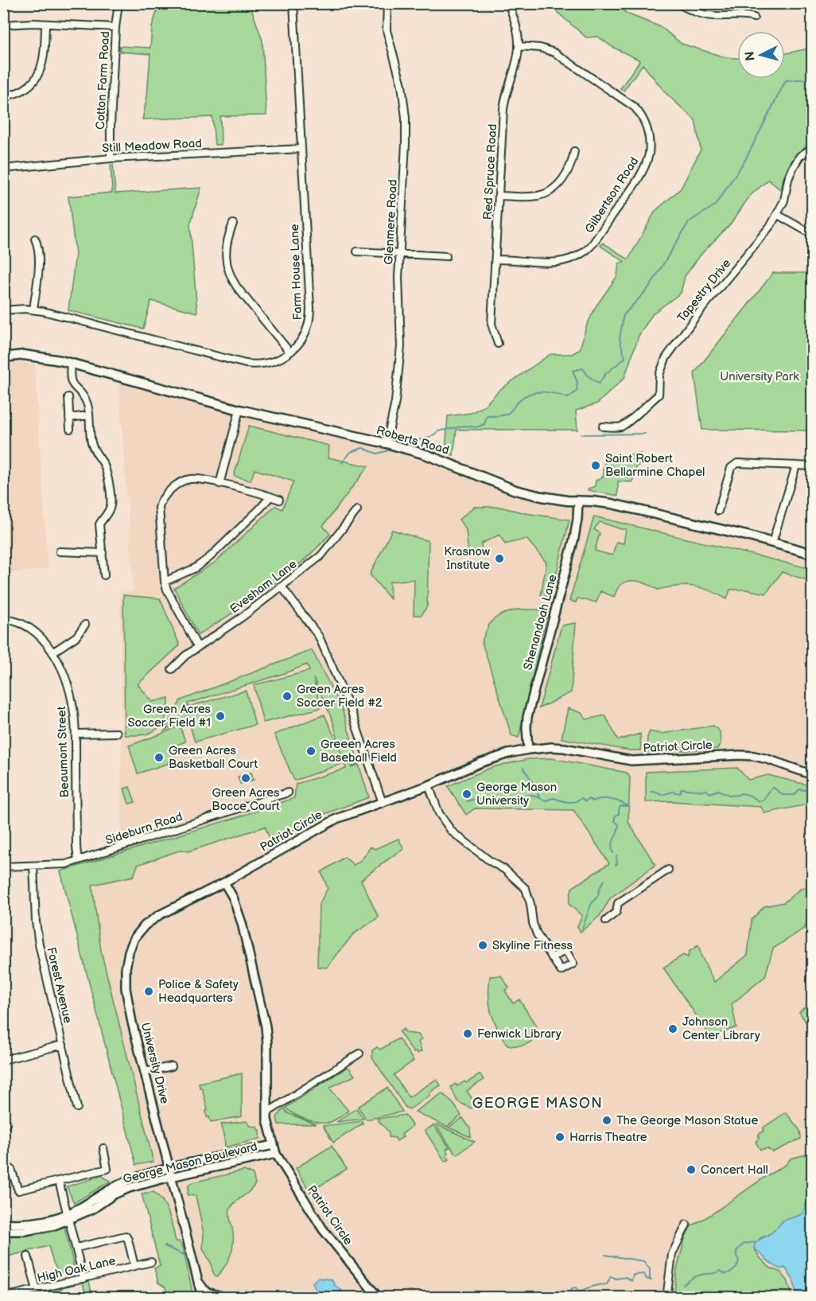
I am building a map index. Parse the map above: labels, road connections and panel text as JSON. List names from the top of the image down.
{
  "streets": {
    "main road": ["Roberts Road"],
    "street": [
      "Cotton Farm Road",
      "Still Meadow Road",
      "Red Spruce Road",
      "Gilbertson Road",
      "Glenmere Road",
      "Farm House Lane",
      "Tapestry Drive",
      "Evesham Lane",
      "Shenandoah Lane",
      "Patriot Circle",
      "Beaumont Street",
      "Sideburn Road",
      "Forest Avenue",
      "University Drive",
      "George Mason Boulevard",
      "High Oak Lane"
    ]
  },
  "crossings": [
    ["Cotton Farm Road", "Still Meadow Road"],
    ["Still Meadow Road", "Farm House Lane"],
    ["Red Spruce Road", "Gilbertson Road"],
    ["Glenmere Road", "Roberts Road"],
    ["Roberts Road", "Shenandoah Lane"],
    ["Shenandoah Lane", "Patriot Circle"],
    ["Patriot Circle", "University Drive"],
    ["Patriot Circle", "George Mason Boulevard"],
    ["Beaumont Street", "Sideburn Road"],
    ["Sideburn Road", "Forest Avenue"],
    ["University Drive", "George Mason Boulevard"]
  ],
  "districts": ["GEORGE MASON"],
  "parks": ["University Park"],
  "places": [
    "Saint Robert Bellarmine Chapel",
    "Krasnow Institute",
    "Green Acres Soccer Field #2",
    "Green Acres Soccer Field #1",
    "Greeen Acres Baseball Field",
    "Green Acres Basketball Court",
    "Green Acres Bocce Court",
    "George Mason University",
    "Skyline Fitness",
    "Police & Safety Headquarters",
    "Johnson Center Library",
    "Fenwick Library",
    "The George Mason Statue",
    "Harris Theatre",
    "Concert Hall"
  ],
  "north": "left"
}
